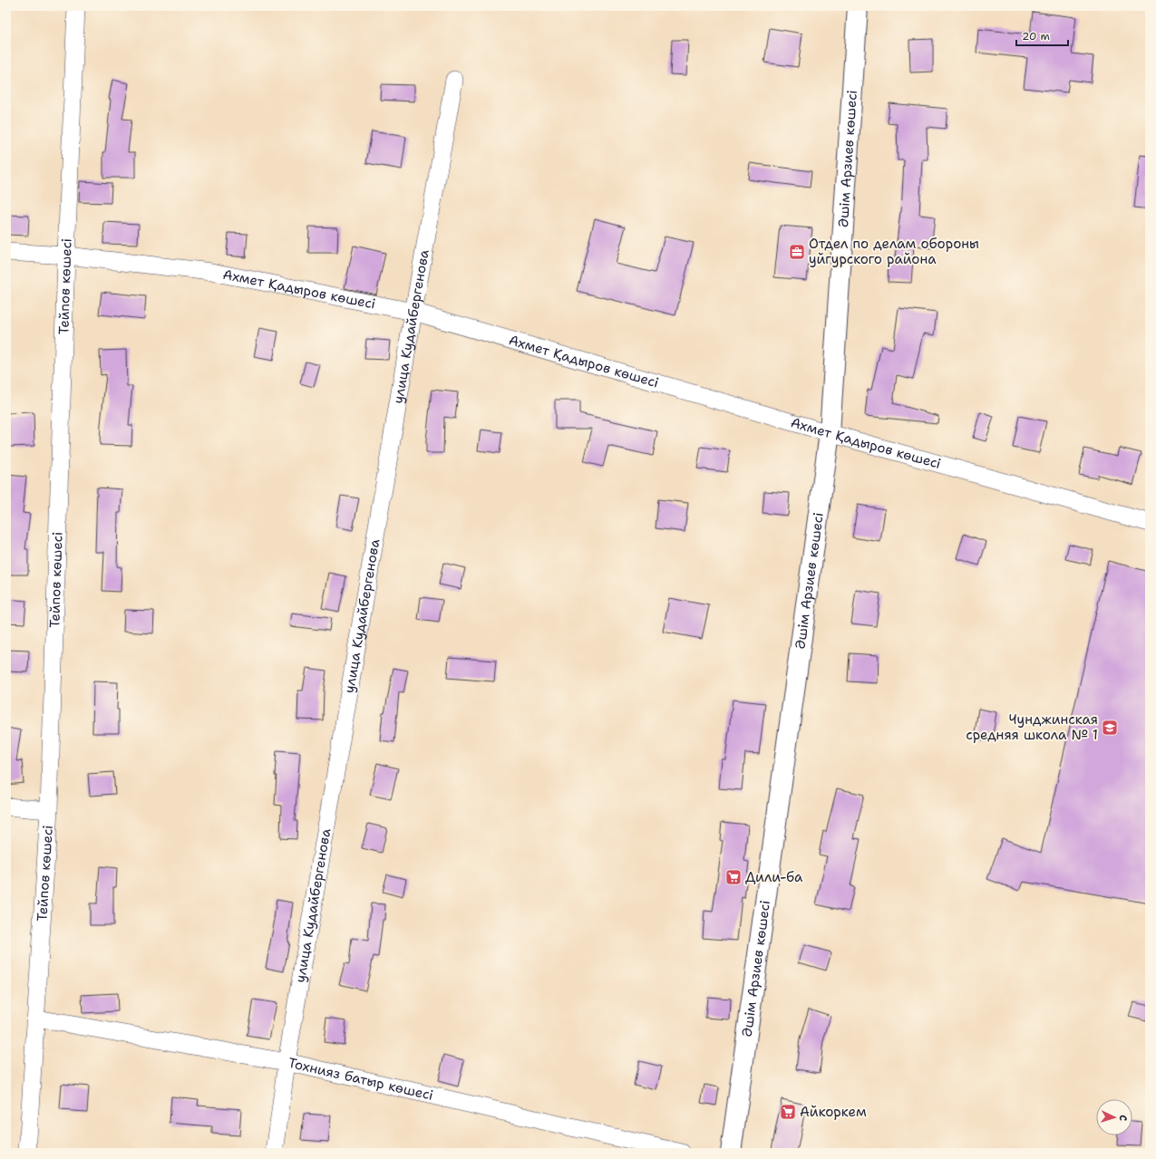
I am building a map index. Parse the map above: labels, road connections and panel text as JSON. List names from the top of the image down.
{
  "streets": {
    "street": [
      "Әшім Арзиев көшесі",
      "Тейпов көшесі",
      "Ахмет Қадыров көшесі",
      "улица Кудайбергенова",
      "Тохнияз батыр көшесі"
    ]
  },
  "crossings": [
    ["Әшім Арзиев көшесі", "Ахмет Қадыров көшесі"],
    ["Тейпов көшесі", "Ахмет Қадыров көшесі"],
    ["Тейпов көшесі", "Тохнияз батыр көшесі"],
    ["Ахмет Қадыров көшесі", "улица Кудайбергенова"],
    ["улица Кудайбергенова", "Тохнияз батыр көшесі"]
  ],
  "places": {
    "office": ["Отдел по делам обороны уйгурского района"],
    "school or university": ["Чунджинская средняя школа № 1"],
    "supermarket": ["Дили-ба", "Айкоркем"]
  },
  "scale_bar": "20 m",
  "north": "right"
}
